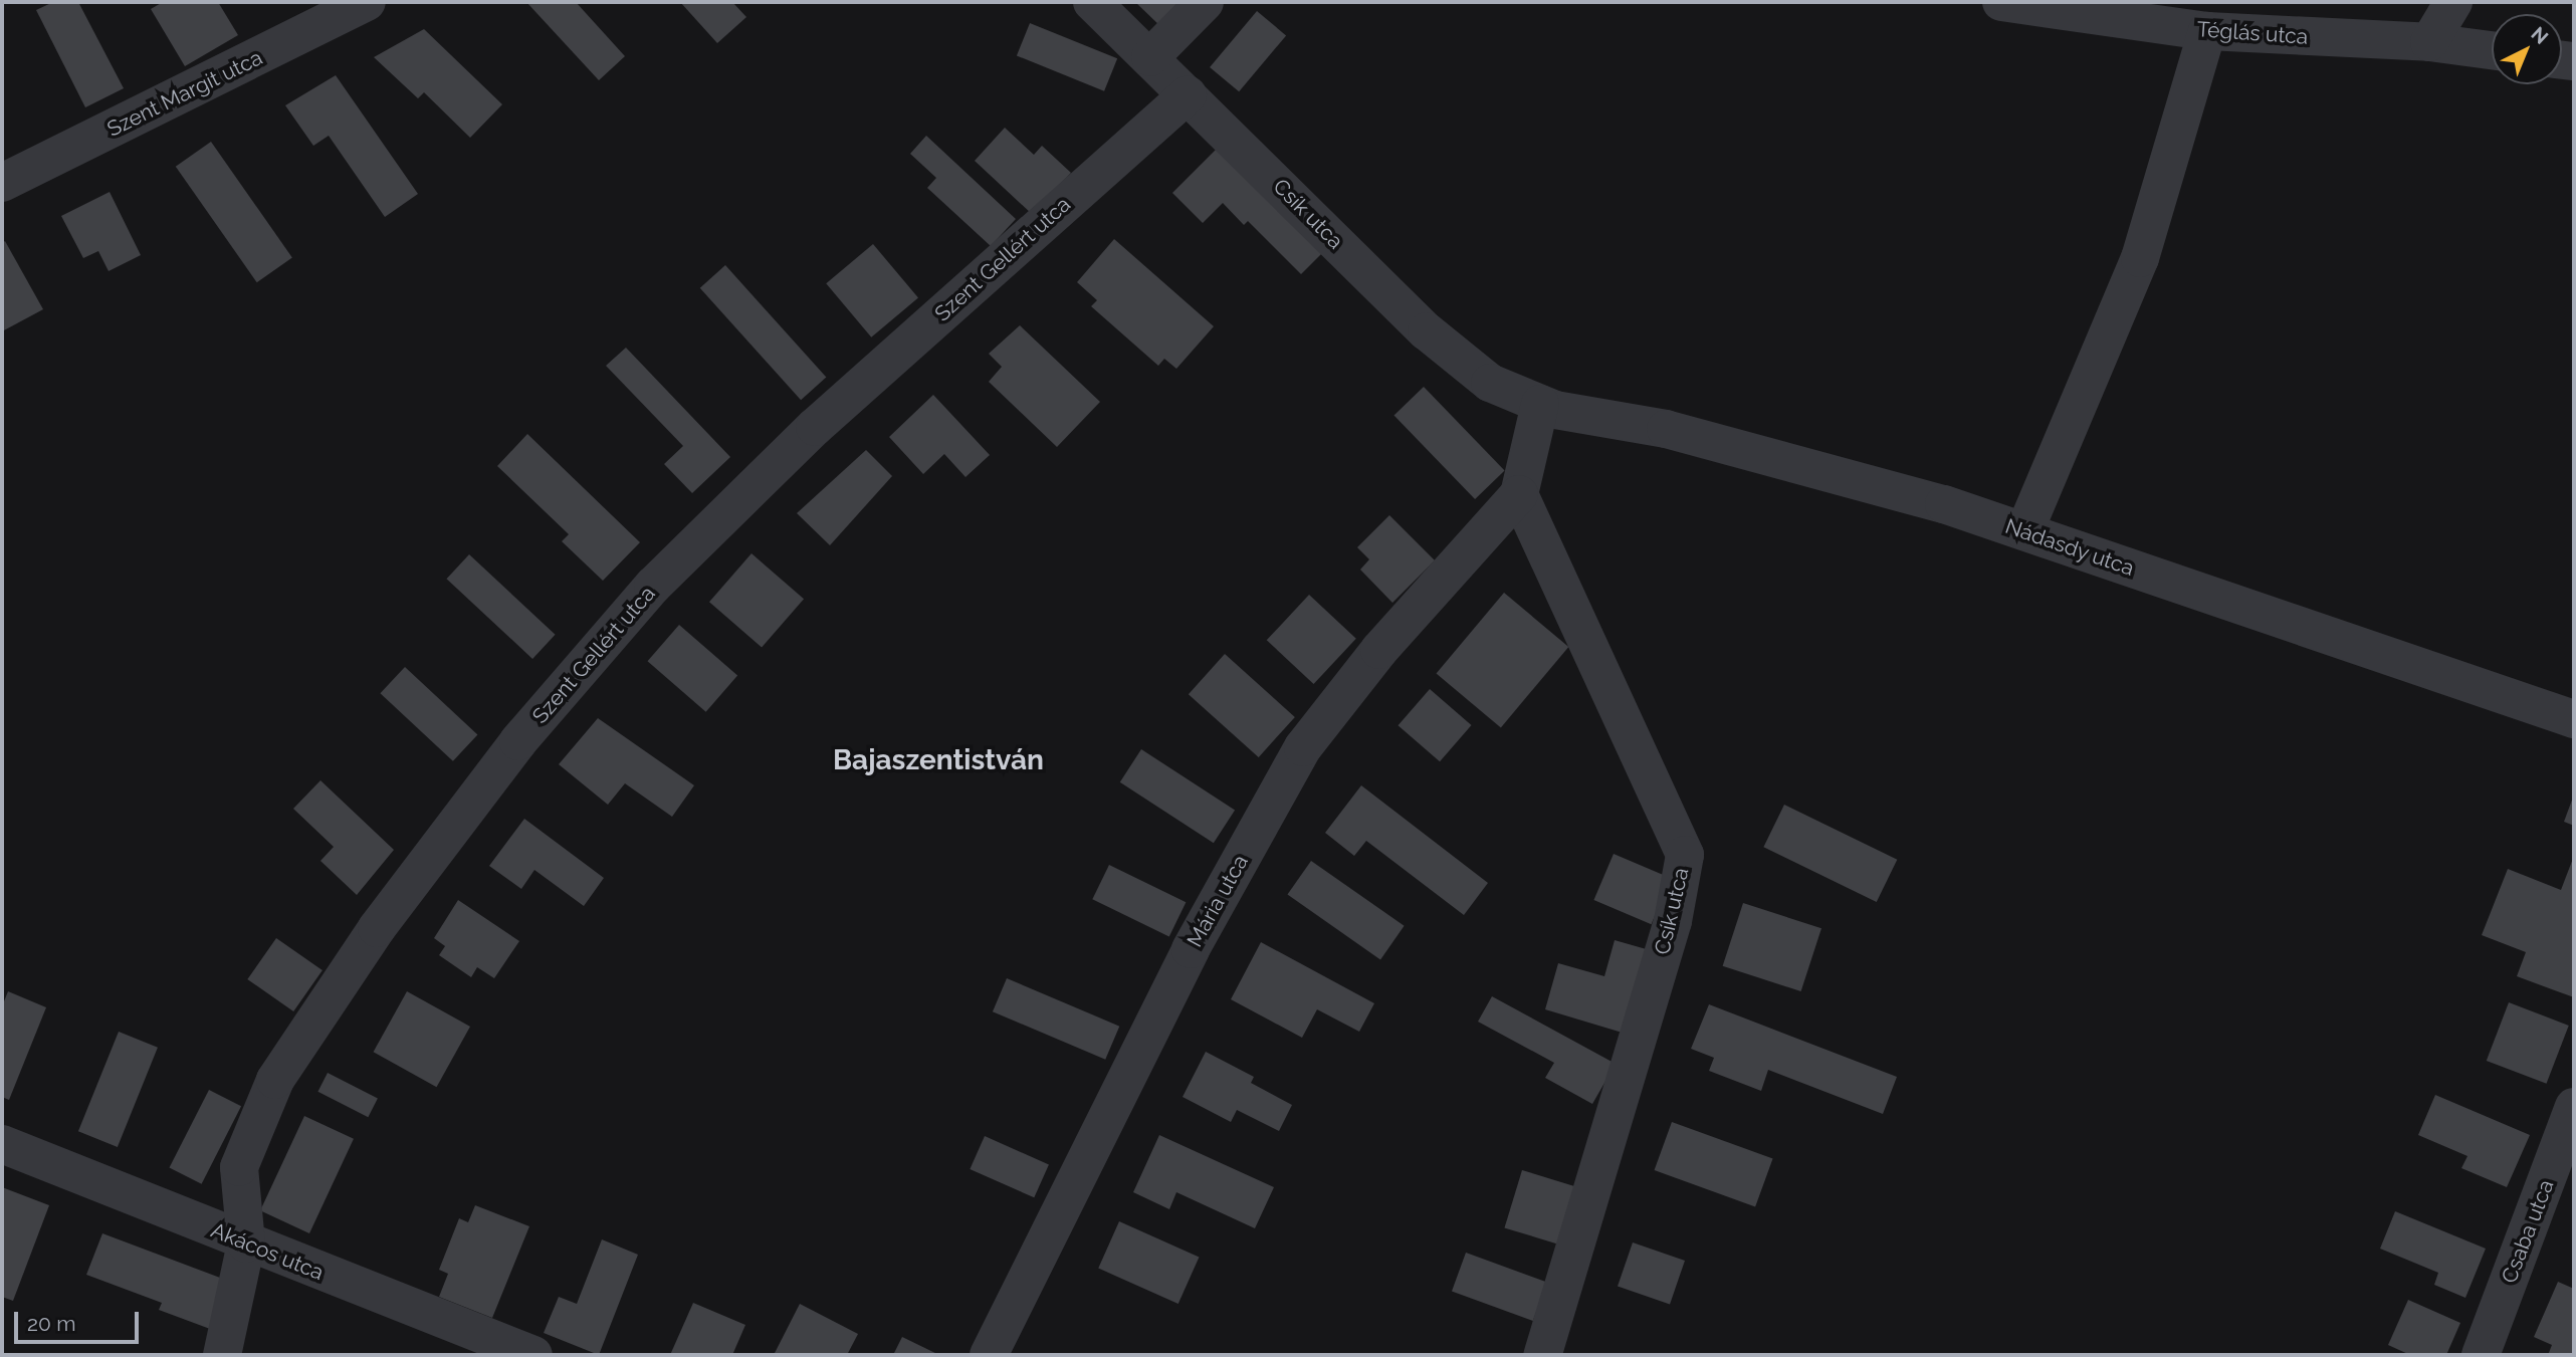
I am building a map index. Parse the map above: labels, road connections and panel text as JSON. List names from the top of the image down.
{
  "streets": {
    "street": [
      "Téglás utca",
      "Szent Margit utca",
      "Csík utca",
      "Szent Gellért utca",
      "Nádasdy utca",
      "Mária utca",
      "Csaba utca",
      "Akácos utca"
    ]
  },
  "crossings": [
    ["Csík utca", "Szent Gellért utca"],
    ["Csík utca", "Nádasdy utca"],
    ["Csík utca", "Mária utca"],
    ["Szent Gellért utca", "Akácos utca"]
  ],
  "districts": ["Bajaszentistván"],
  "scale_bar": "20 m",
  "north": "top right"
}
